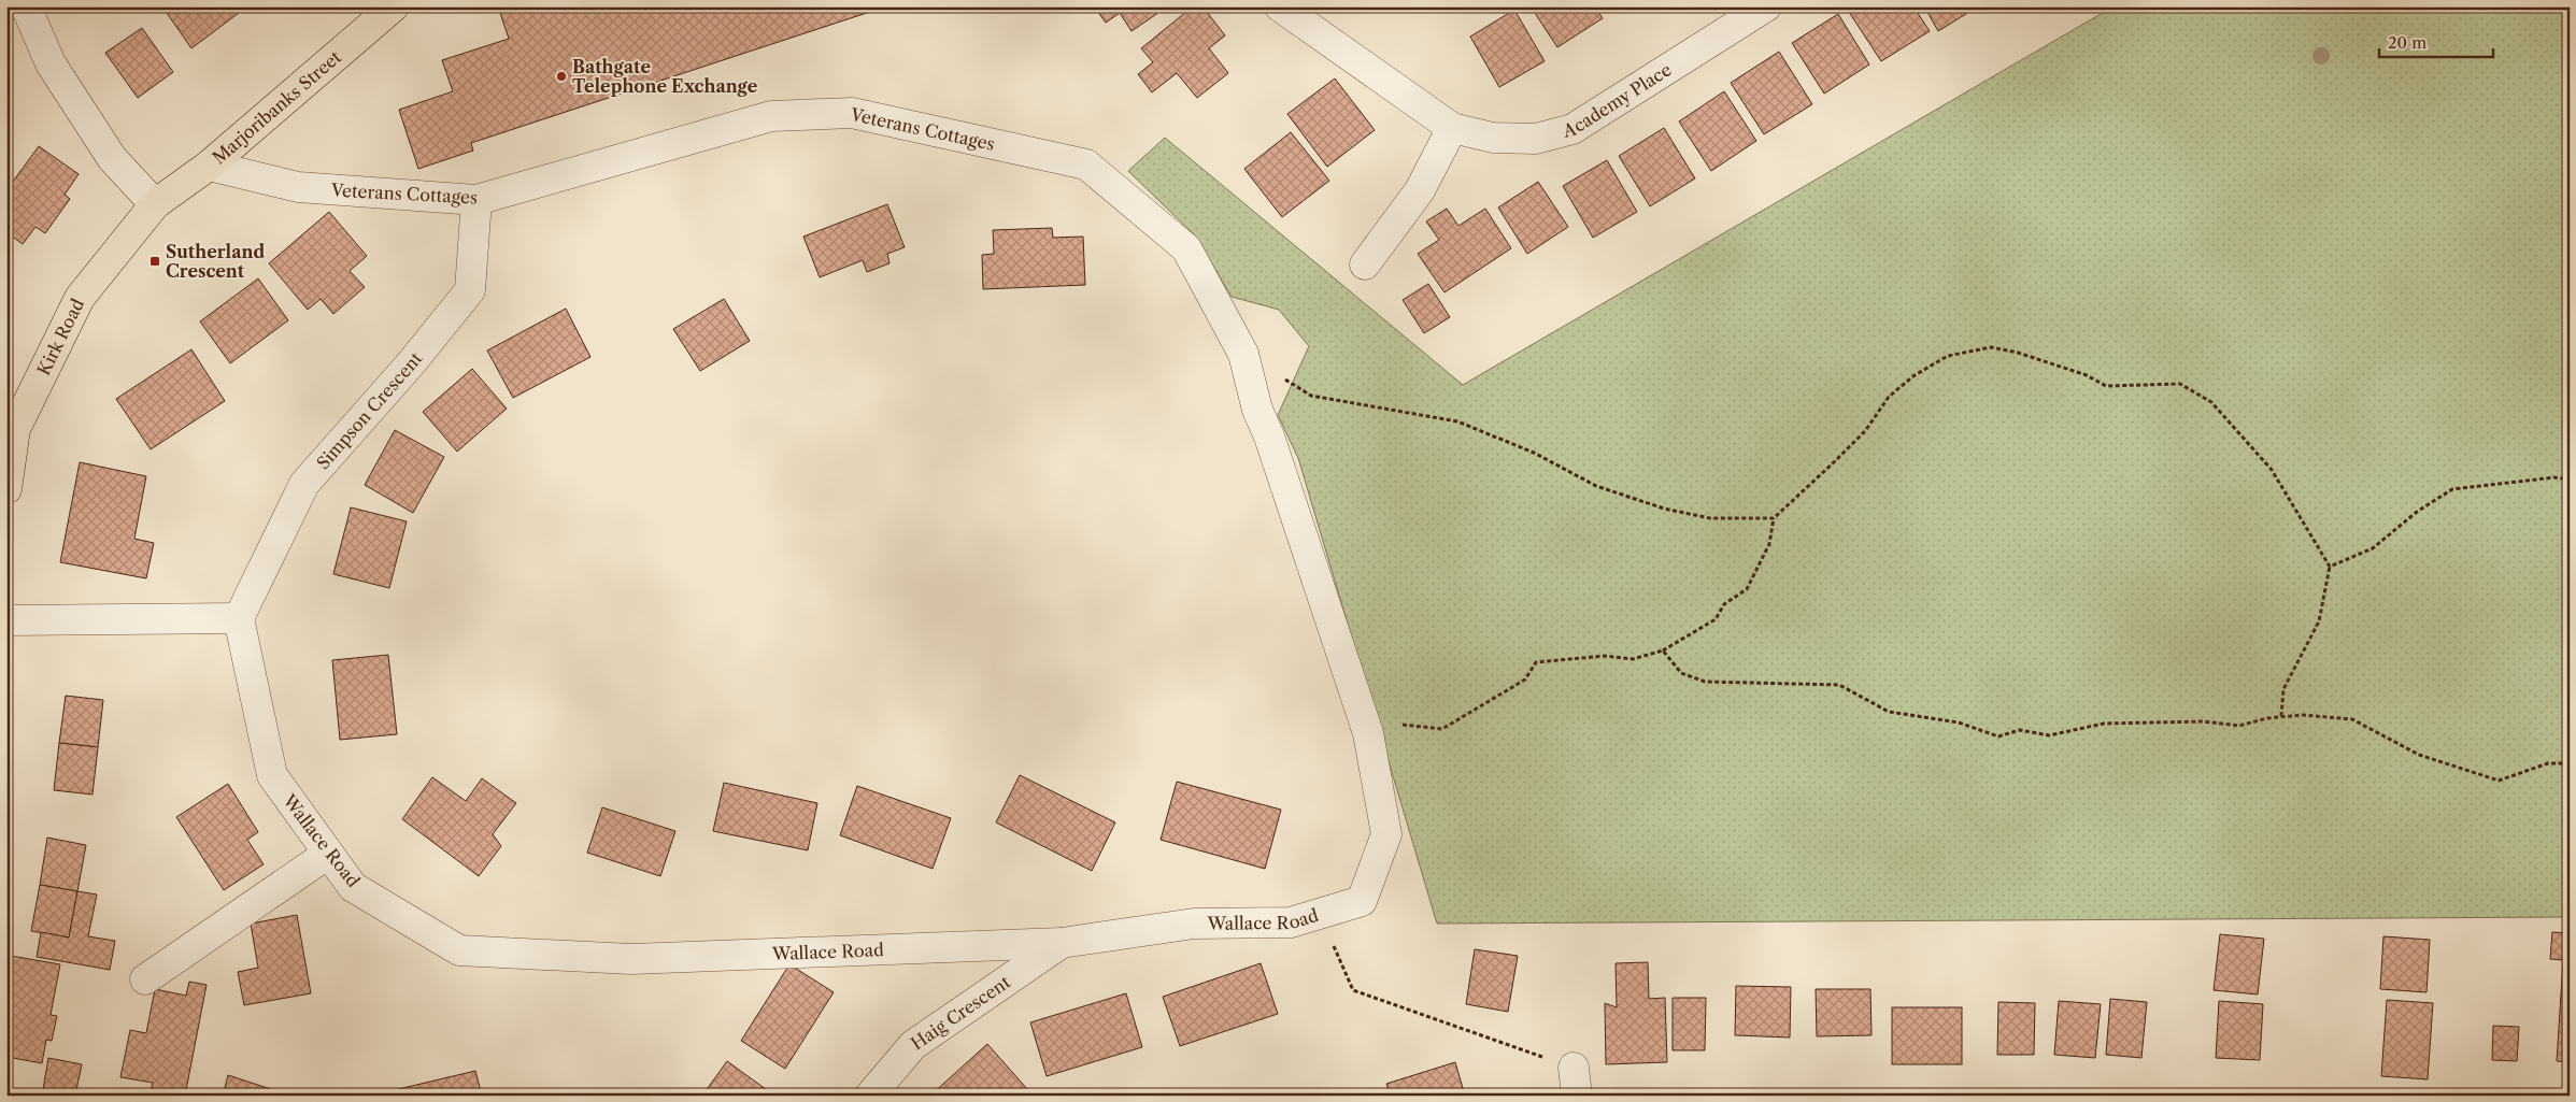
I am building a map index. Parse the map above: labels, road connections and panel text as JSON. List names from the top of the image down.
{
  "streets": {
    "main road": ["Marjoribanks Street", "Kirk Road"],
    "street": [
      "Academy Place",
      "Veterans Cottages",
      "Simpson Crescent",
      "Wallace Road",
      "Haig Crescent"
    ]
  },
  "crossings": [
    ["Marjoribanks Street", "Veterans Cottages"],
    ["Marjoribanks Street", "Kirk Road"],
    ["Veterans Cottages", "Simpson Crescent"],
    ["Veterans Cottages", "Wallace Road"],
    ["Simpson Crescent", "Wallace Road"],
    ["Wallace Road", "Haig Crescent"]
  ],
  "places": {
    "other": ["Bathgate Telephone Exchange"],
    "transit": ["Sutherland Crescent"]
  },
  "scale_bar": "20 m"
}
